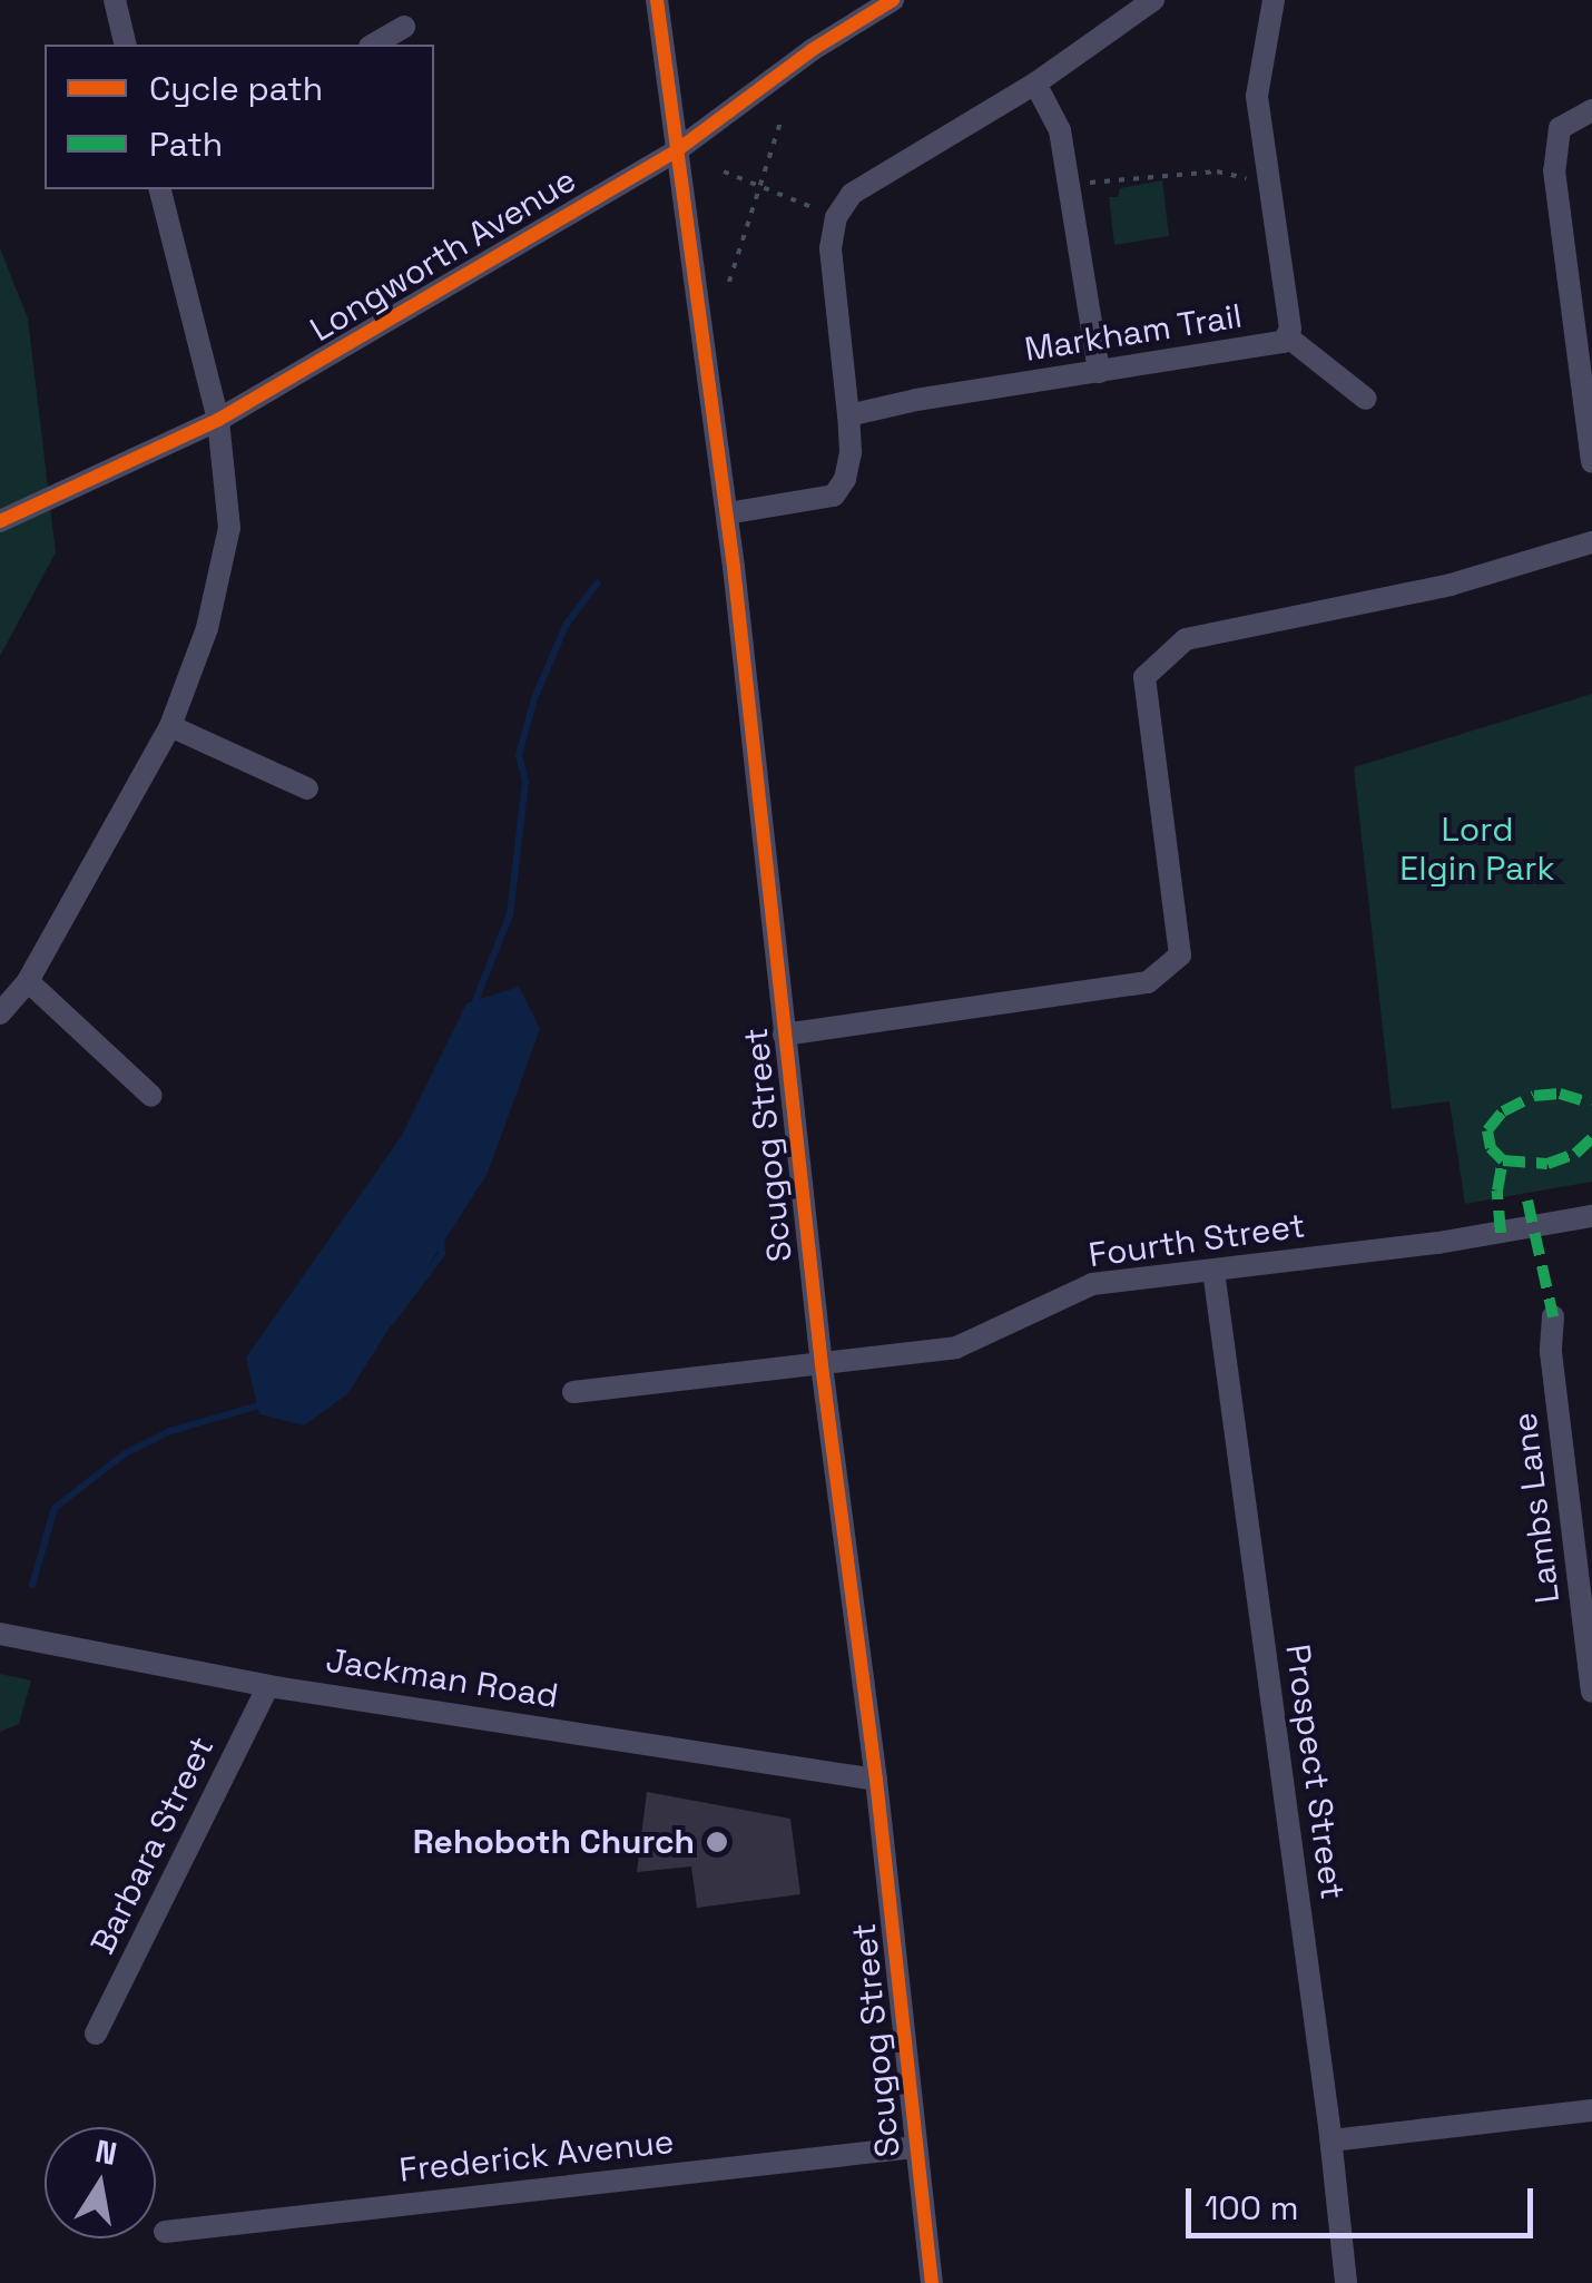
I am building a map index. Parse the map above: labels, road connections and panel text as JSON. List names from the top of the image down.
{
  "streets": {
    "street": [
      "Longworth Avenue",
      "Markham Trail",
      "Scugog Street",
      "Fourth Street",
      "Lambs Lane",
      "Jackman Road",
      "Prospect Street",
      "Barbara Street",
      "Frederick Avenue"
    ]
  },
  "crossings": [
    ["Longworth Avenue", "Scugog Street"],
    ["Scugog Street", "Fourth Street"],
    ["Scugog Street", "Jackman Road"],
    ["Scugog Street", "Frederick Avenue"],
    ["Fourth Street", "Prospect Street"],
    ["Jackman Road", "Barbara Street"]
  ],
  "parks": ["Lord Elgin Park"],
  "places": ["Rehoboth Church"],
  "legend": ["Cycle path", "Path"],
  "scale_bar": "100 m",
  "north": "top"
}
